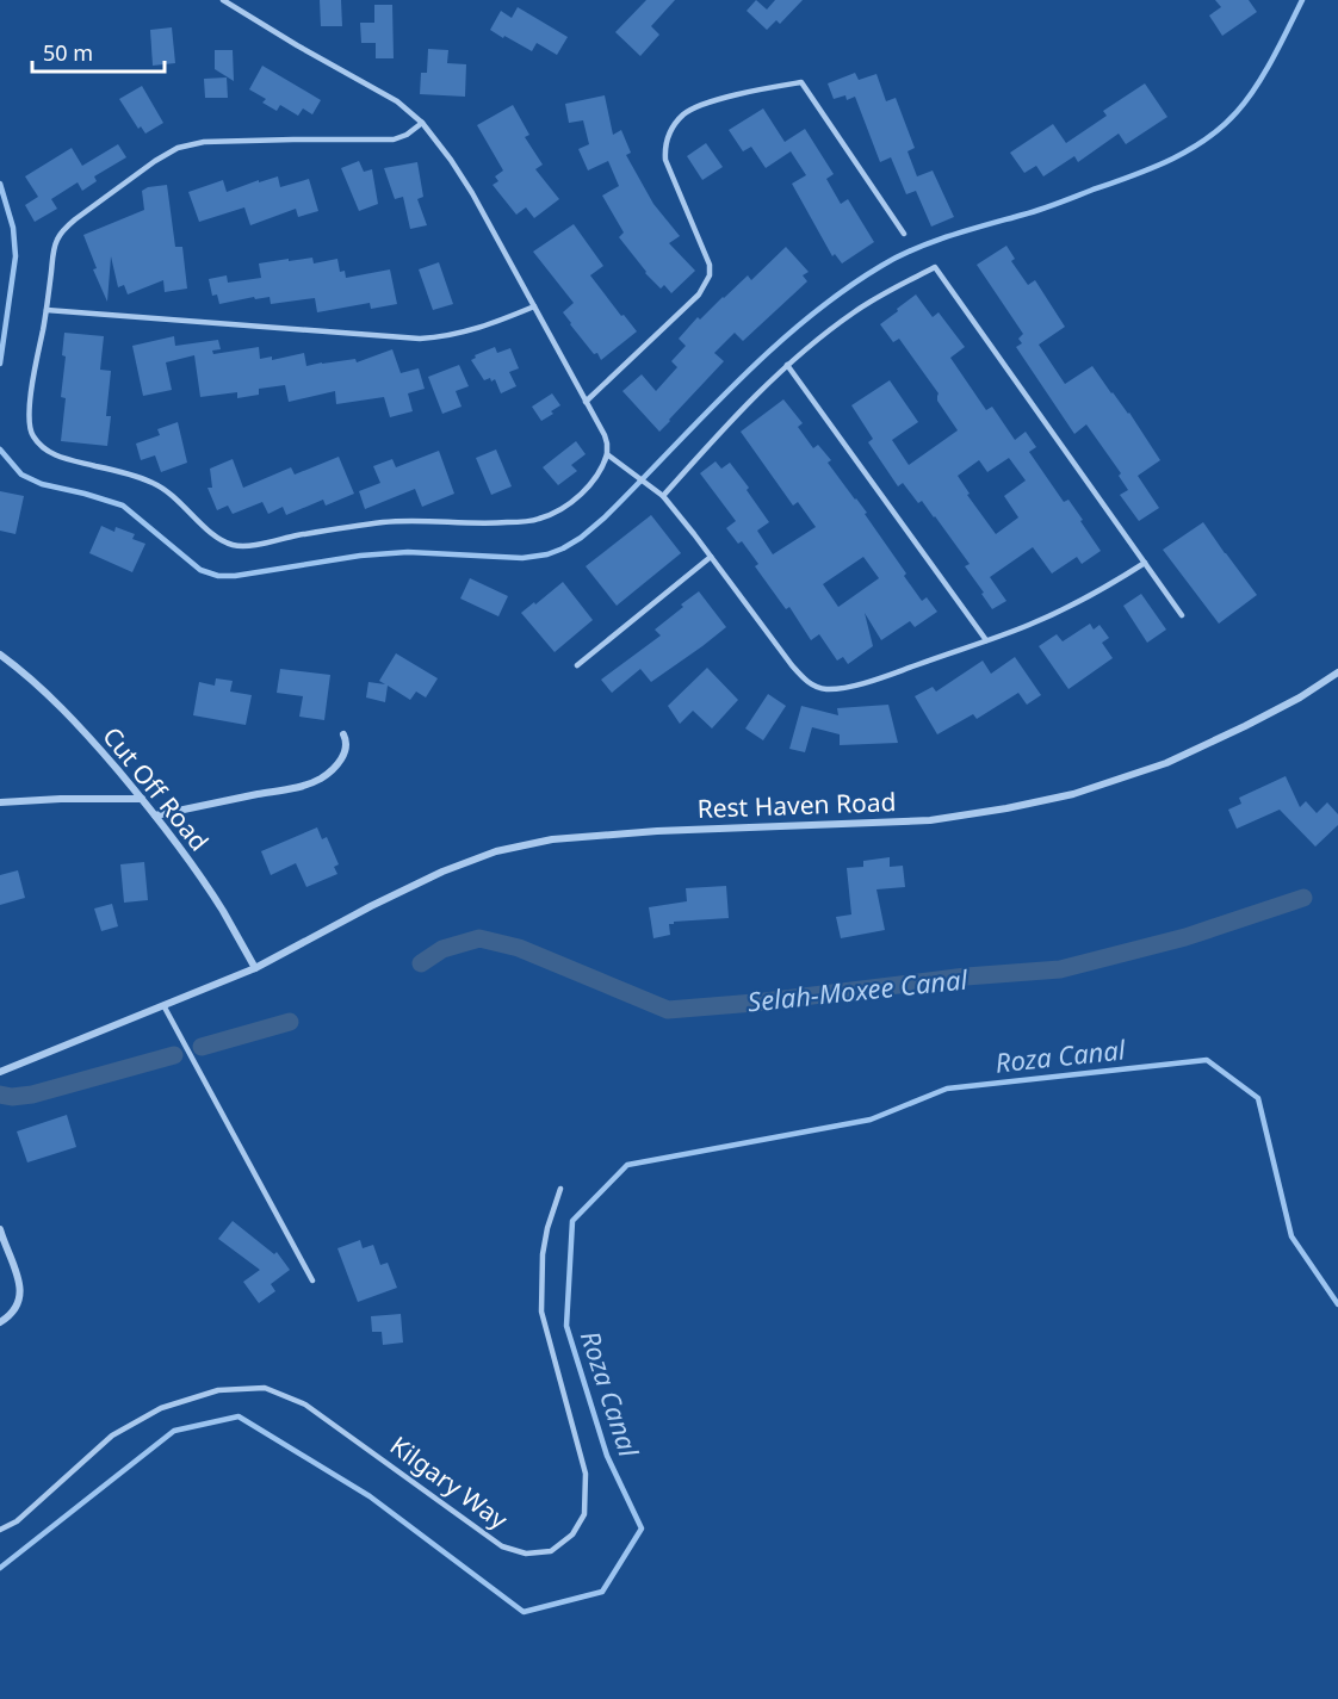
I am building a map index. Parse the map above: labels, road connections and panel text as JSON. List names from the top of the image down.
{
  "streets": {
    "street": ["Cut Off Road", "Rest Haven Road"],
    "lane": ["Kilgary Way"]
  },
  "crossings": [
    ["Cut Off Road", "Rest Haven Road"]
  ],
  "water": ["Selah-Moxee Canal", "Roza Canal"],
  "scale_bar": "50 m"
}
